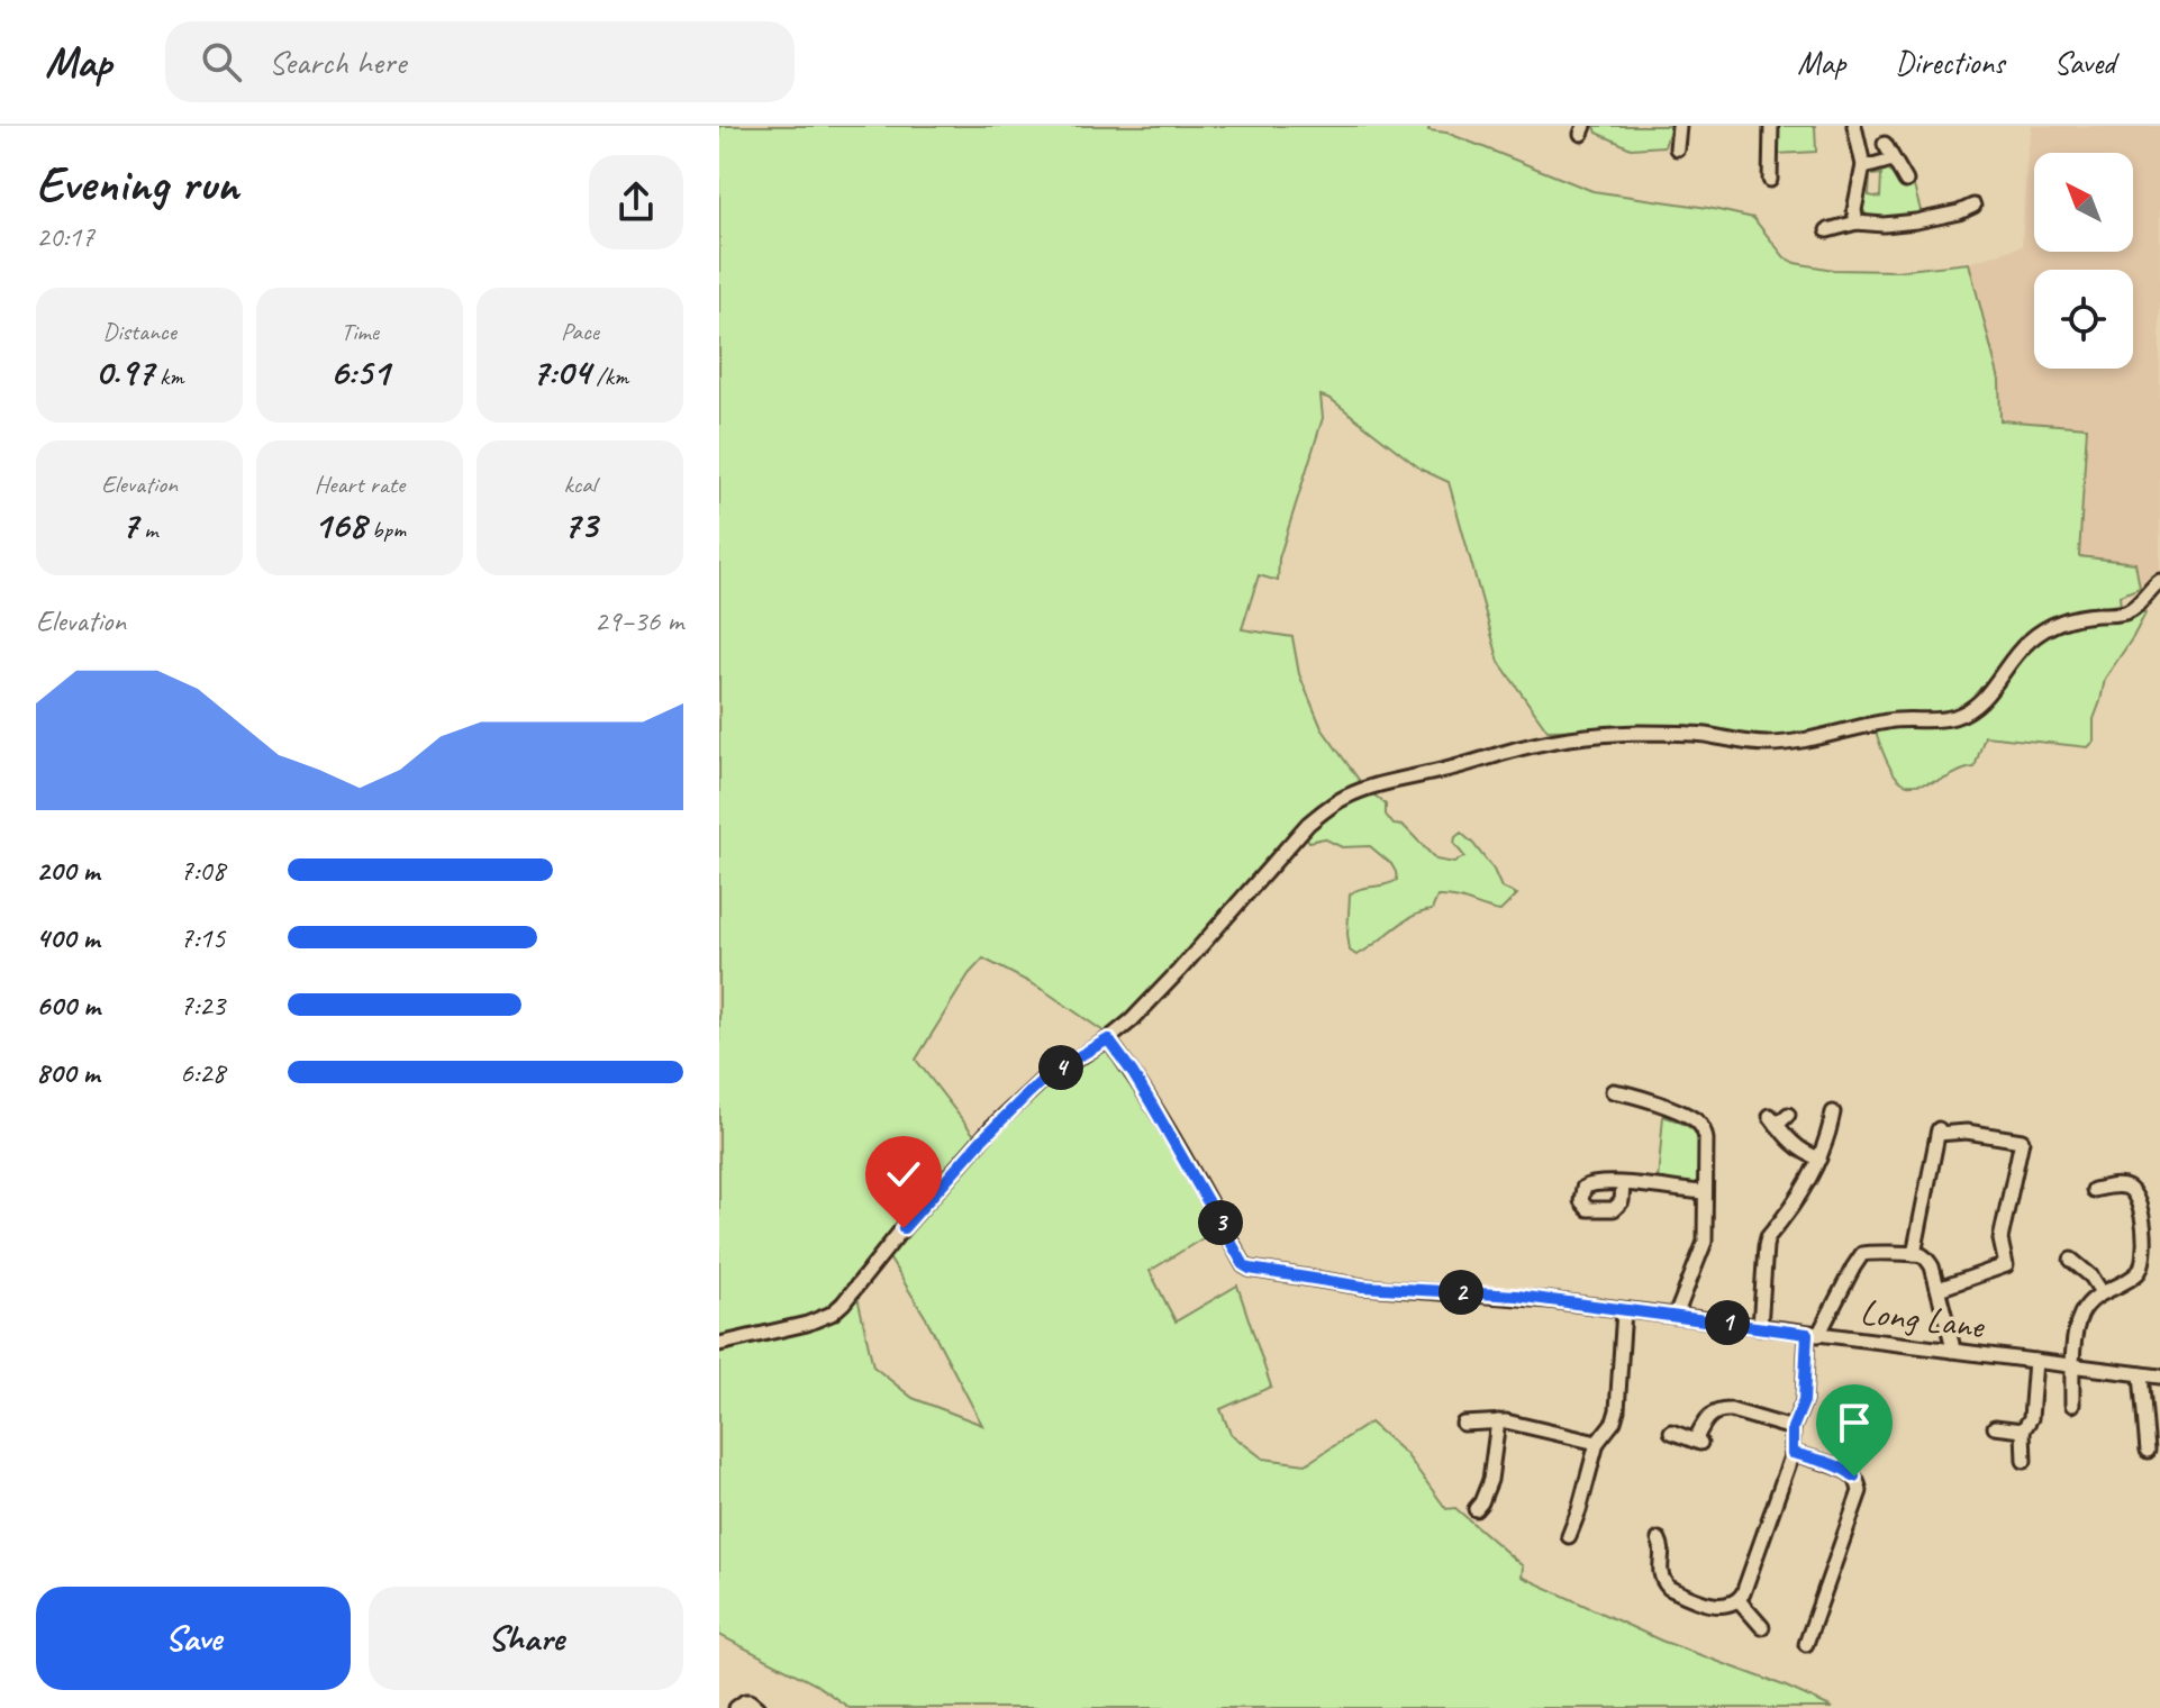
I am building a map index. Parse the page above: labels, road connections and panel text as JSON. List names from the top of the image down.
{
  "streets": {
    "street": ["Long Lane"]
  },
  "north": "top left",
  "page": {
    "header": "Map",
    "search": "Search here",
    "nav": ["Map", "Directions", "Saved"],
    "heading": ["Evening run", "20:17"],
    "stats": [
      ["Distance", "0.97 km"],
      ["Time", "6:51"],
      ["Pace", "7:04 /km"],
      ["Elevation", "7 m"],
      ["Heart rate", "168 bpm"],
      ["kcal", "73"]
    ],
    "chart": ["Elevation", "29–36 m"],
    "list": [
      {
        "name": "200 m",
        "note": "7:08"
      },
      {
        "name": "400 m",
        "note": "7:15"
      },
      {
        "name": "600 m",
        "note": "7:23"
      },
      {
        "name": "800 m",
        "note": "6:28"
      }
    ],
    "pins": [
      "4",
      "3",
      "2",
      "1"
    ],
    "buttons": ["Save", "Share"]
  }
}
